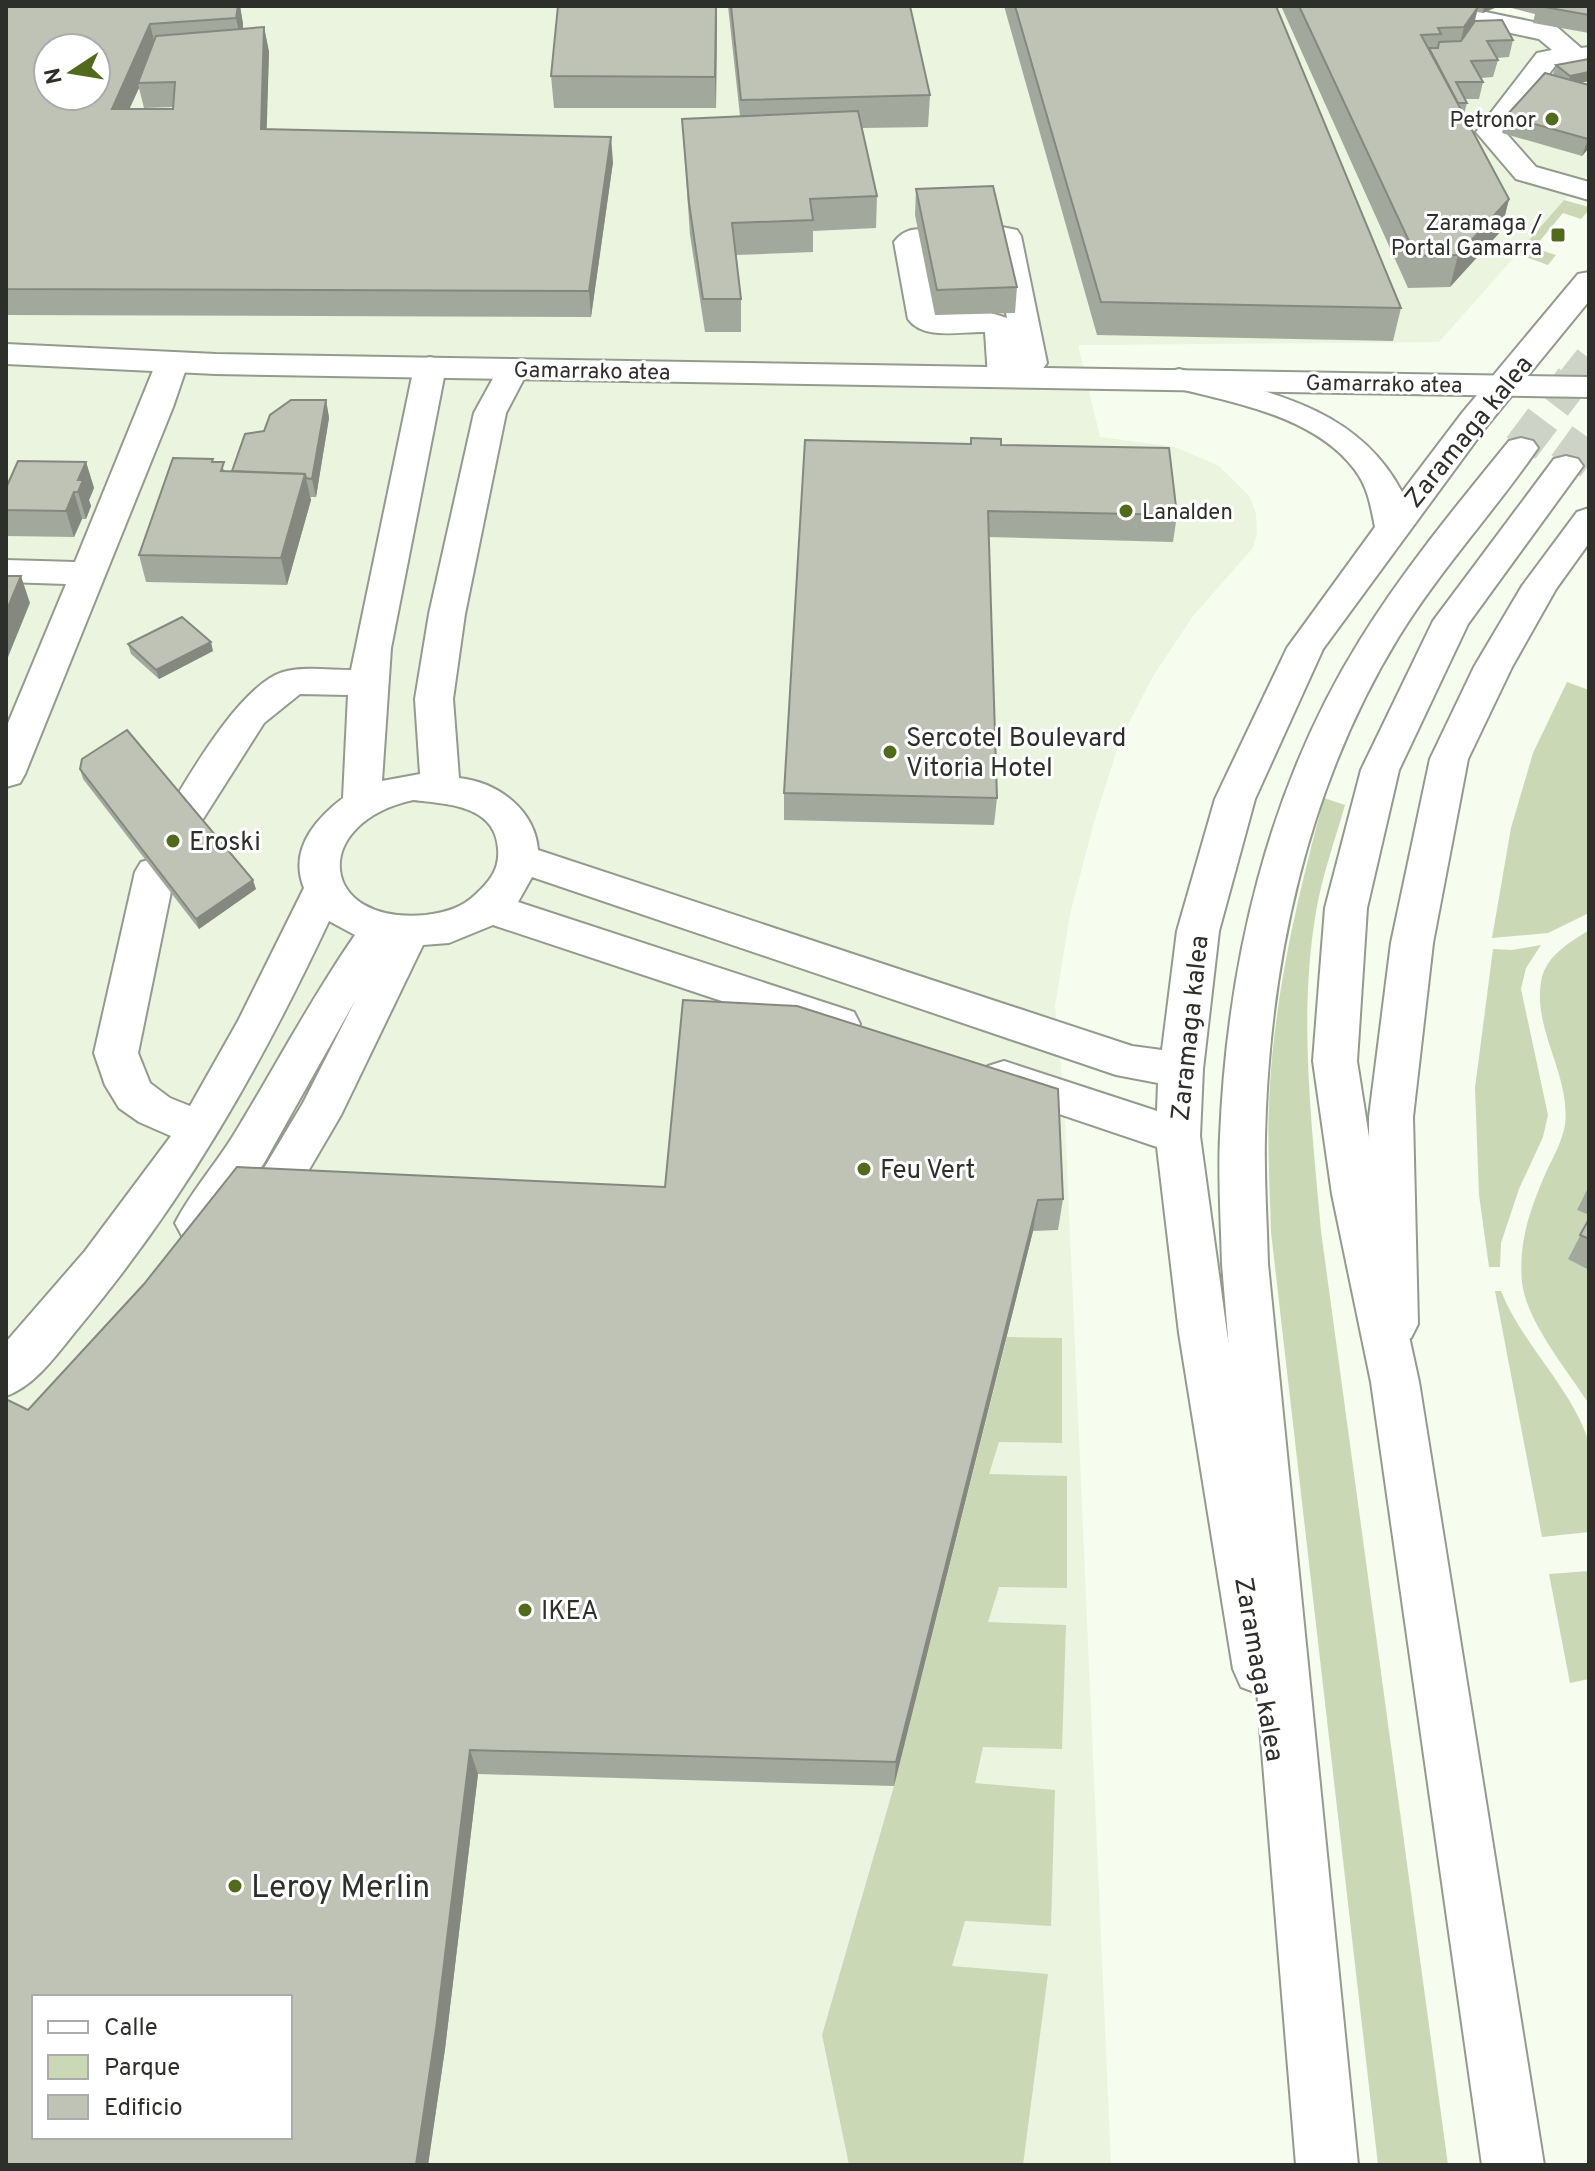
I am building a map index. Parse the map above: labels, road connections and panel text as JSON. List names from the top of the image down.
{
  "streets": {
    "main road": ["Gamarrako atea", "Zaramaga kalea"]
  },
  "crossings": [
    ["Gamarrako atea", "Zaramaga kalea"]
  ],
  "places": {
    "other": [
      "Petronor",
      "Lanalden",
      "Sercotel Boulevard Vitoria Hotel",
      "Eroski",
      "Feu Vert",
      "IKEA",
      "Leroy Merlin"
    ],
    "transit": ["Zaramaga / Portal Gamarra"]
  },
  "legend": ["Calle", "Parque", "Edificio"],
  "north": "left"
}
